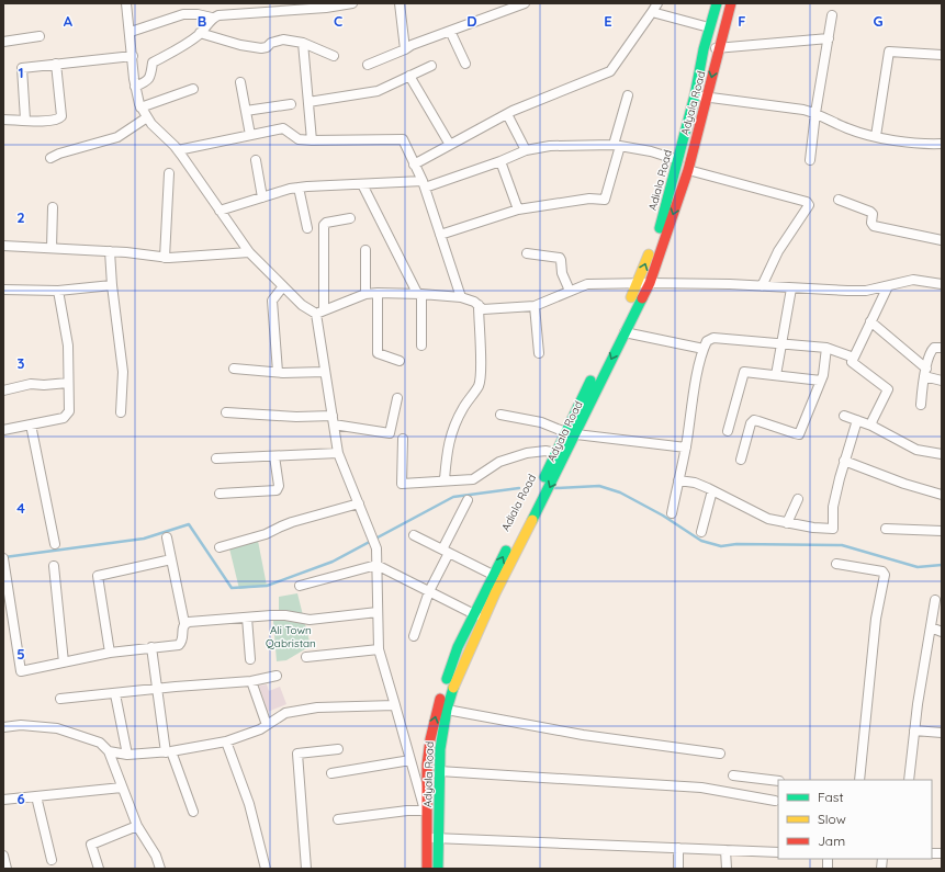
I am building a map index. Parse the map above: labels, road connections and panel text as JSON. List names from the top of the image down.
{
  "streets": {
    "main road": ["Adyala Road", "Adiala Road"]
  },
  "crossings": [
    ["Adyala Road", "Adiala Road"]
  ],
  "one_way": ["Adyala Road", "Adiala Road"],
  "parks": ["Ali Town Qabristan"],
  "legend": ["Fast", "Slow", "Jam"],
  "grid": {
    "columns": [
      "A",
      "B",
      "C",
      "D",
      "E",
      "F",
      "G"
    ],
    "rows": [
      "1",
      "2",
      "3",
      "4",
      "5",
      "6"
    ]
  }
}
